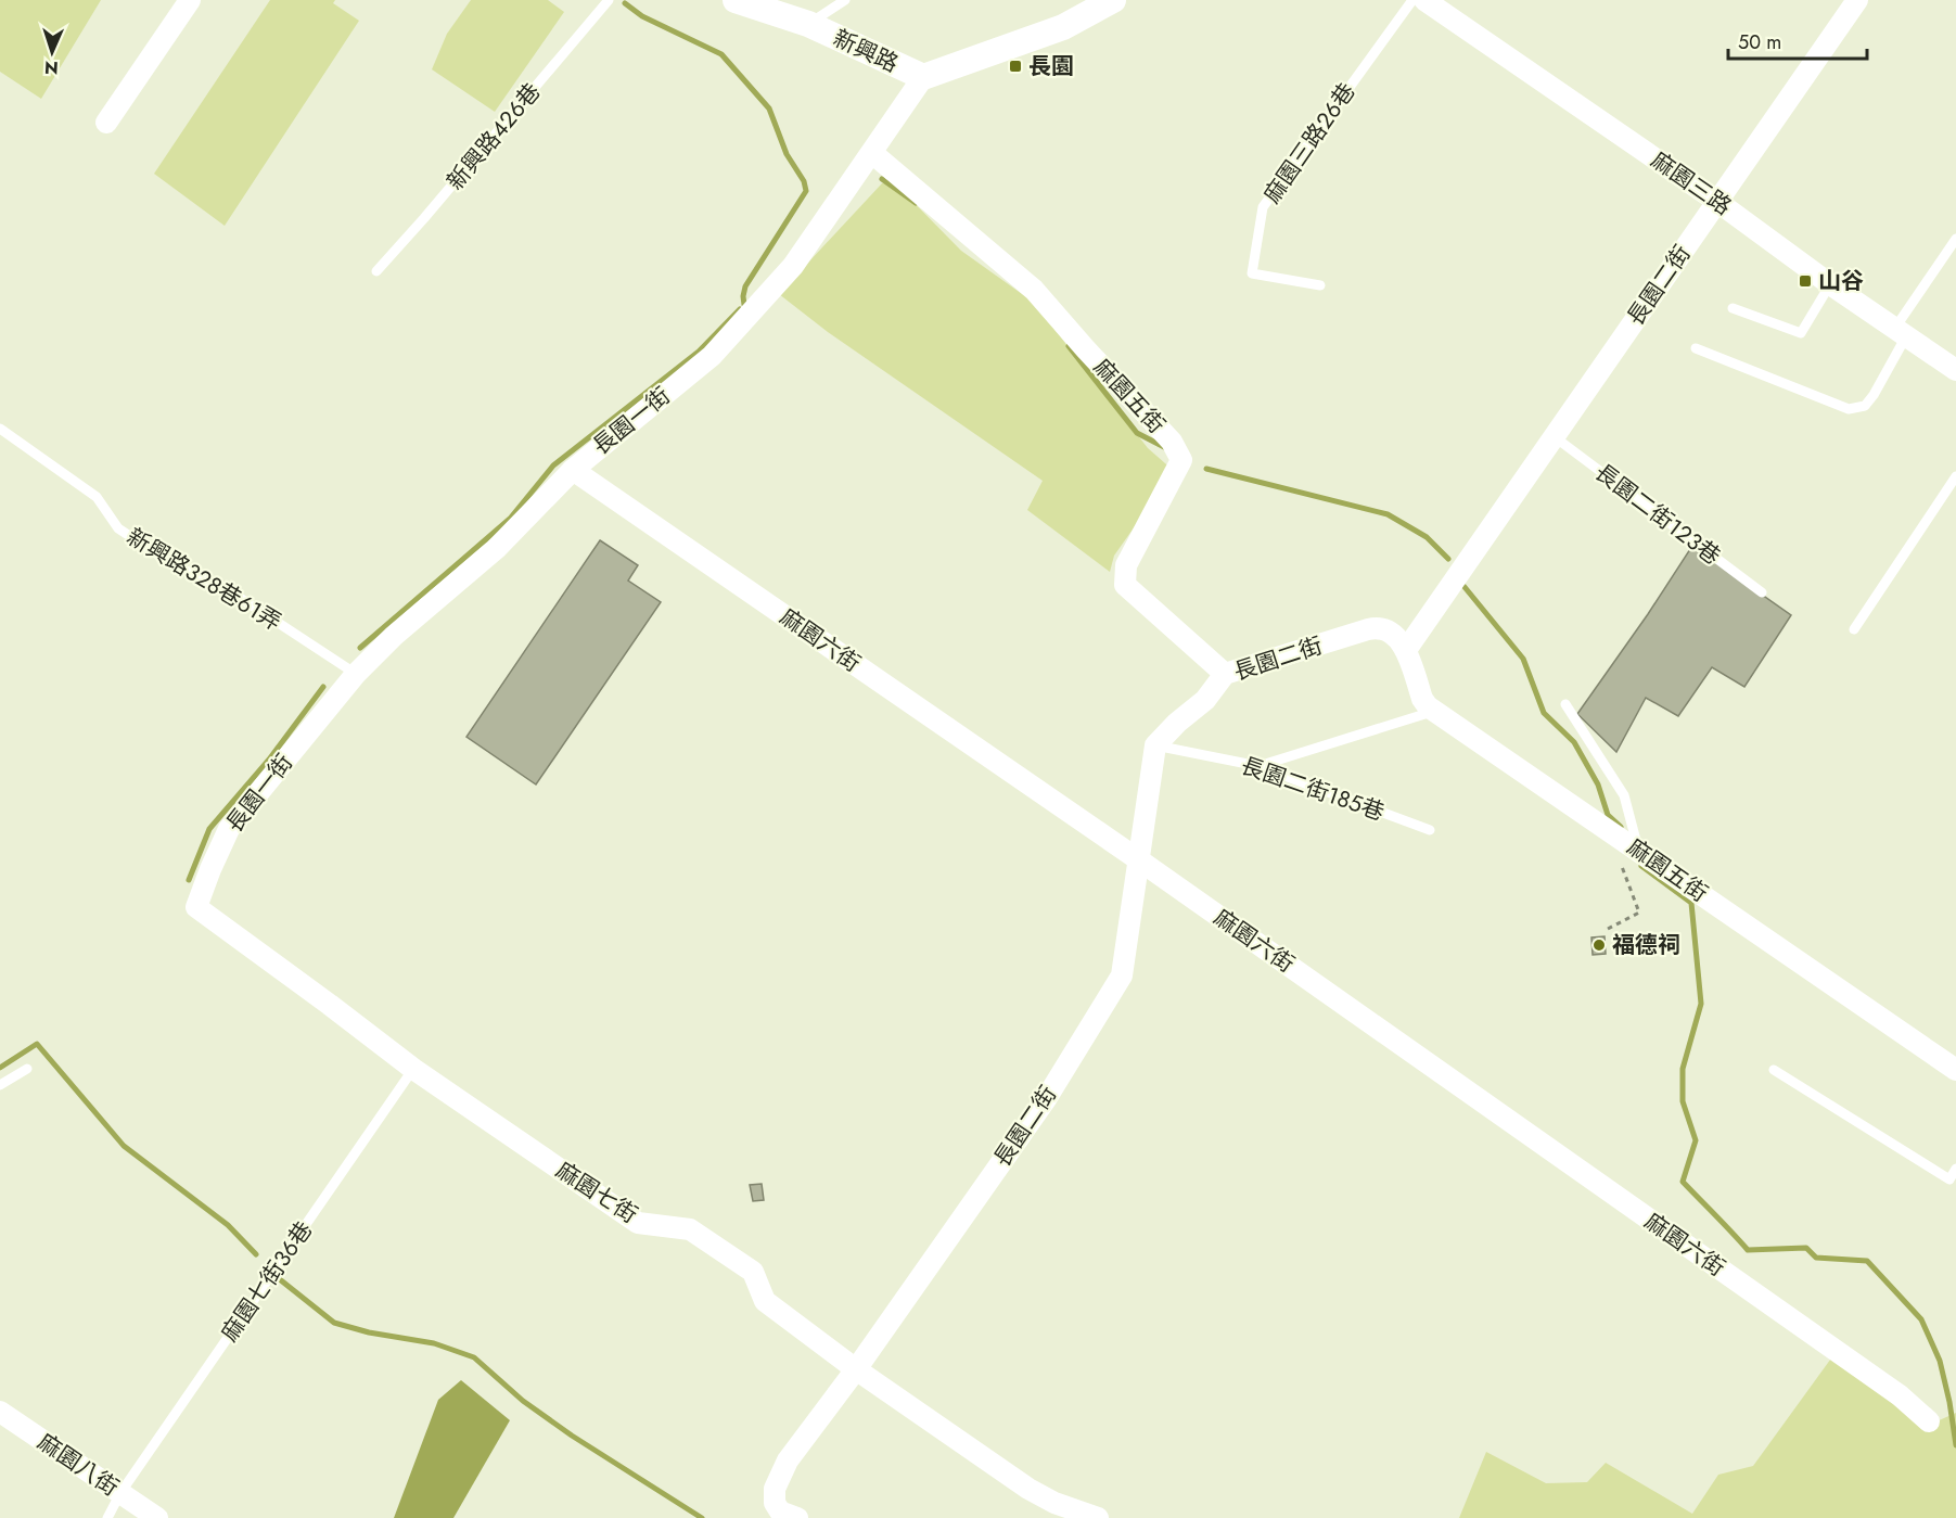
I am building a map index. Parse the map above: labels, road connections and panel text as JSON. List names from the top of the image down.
{
  "streets": {
    "street": [
      "新興路",
      "麻園三路",
      "長園二街",
      "麻園五街",
      "長園一街",
      "麻園六街",
      "麻園七街",
      "麻園八街"
    ],
    "lane": [
      "新興路426巷",
      "麻園三路26巷",
      "長園二街123巷",
      "新興路328巷61弄",
      "長園二街185巷",
      "麻園七街36巷"
    ]
  },
  "crossings": [
    ["新興路", "長園一街"],
    ["麻園三路", "長園二街"],
    ["長園二街", "麻園五街"],
    ["長園二街", "長園二街123巷"],
    ["長園二街", "麻園六街"],
    ["長園二街", "長園二街185巷"],
    ["長園二街", "麻園七街"],
    ["麻園五街", "長園一街"],
    ["長園一街", "新興路328巷61弄"],
    ["長園一街", "麻園六街"],
    ["長園一街", "麻園七街"],
    ["麻園七街", "麻園七街36巷"],
    ["麻園七街36巷", "麻園八街"]
  ],
  "places": {
    "transit": ["長園", "山谷"],
    "other": ["福德祠"]
  },
  "scale_bar": "50 m",
  "north": "bottom"
}
